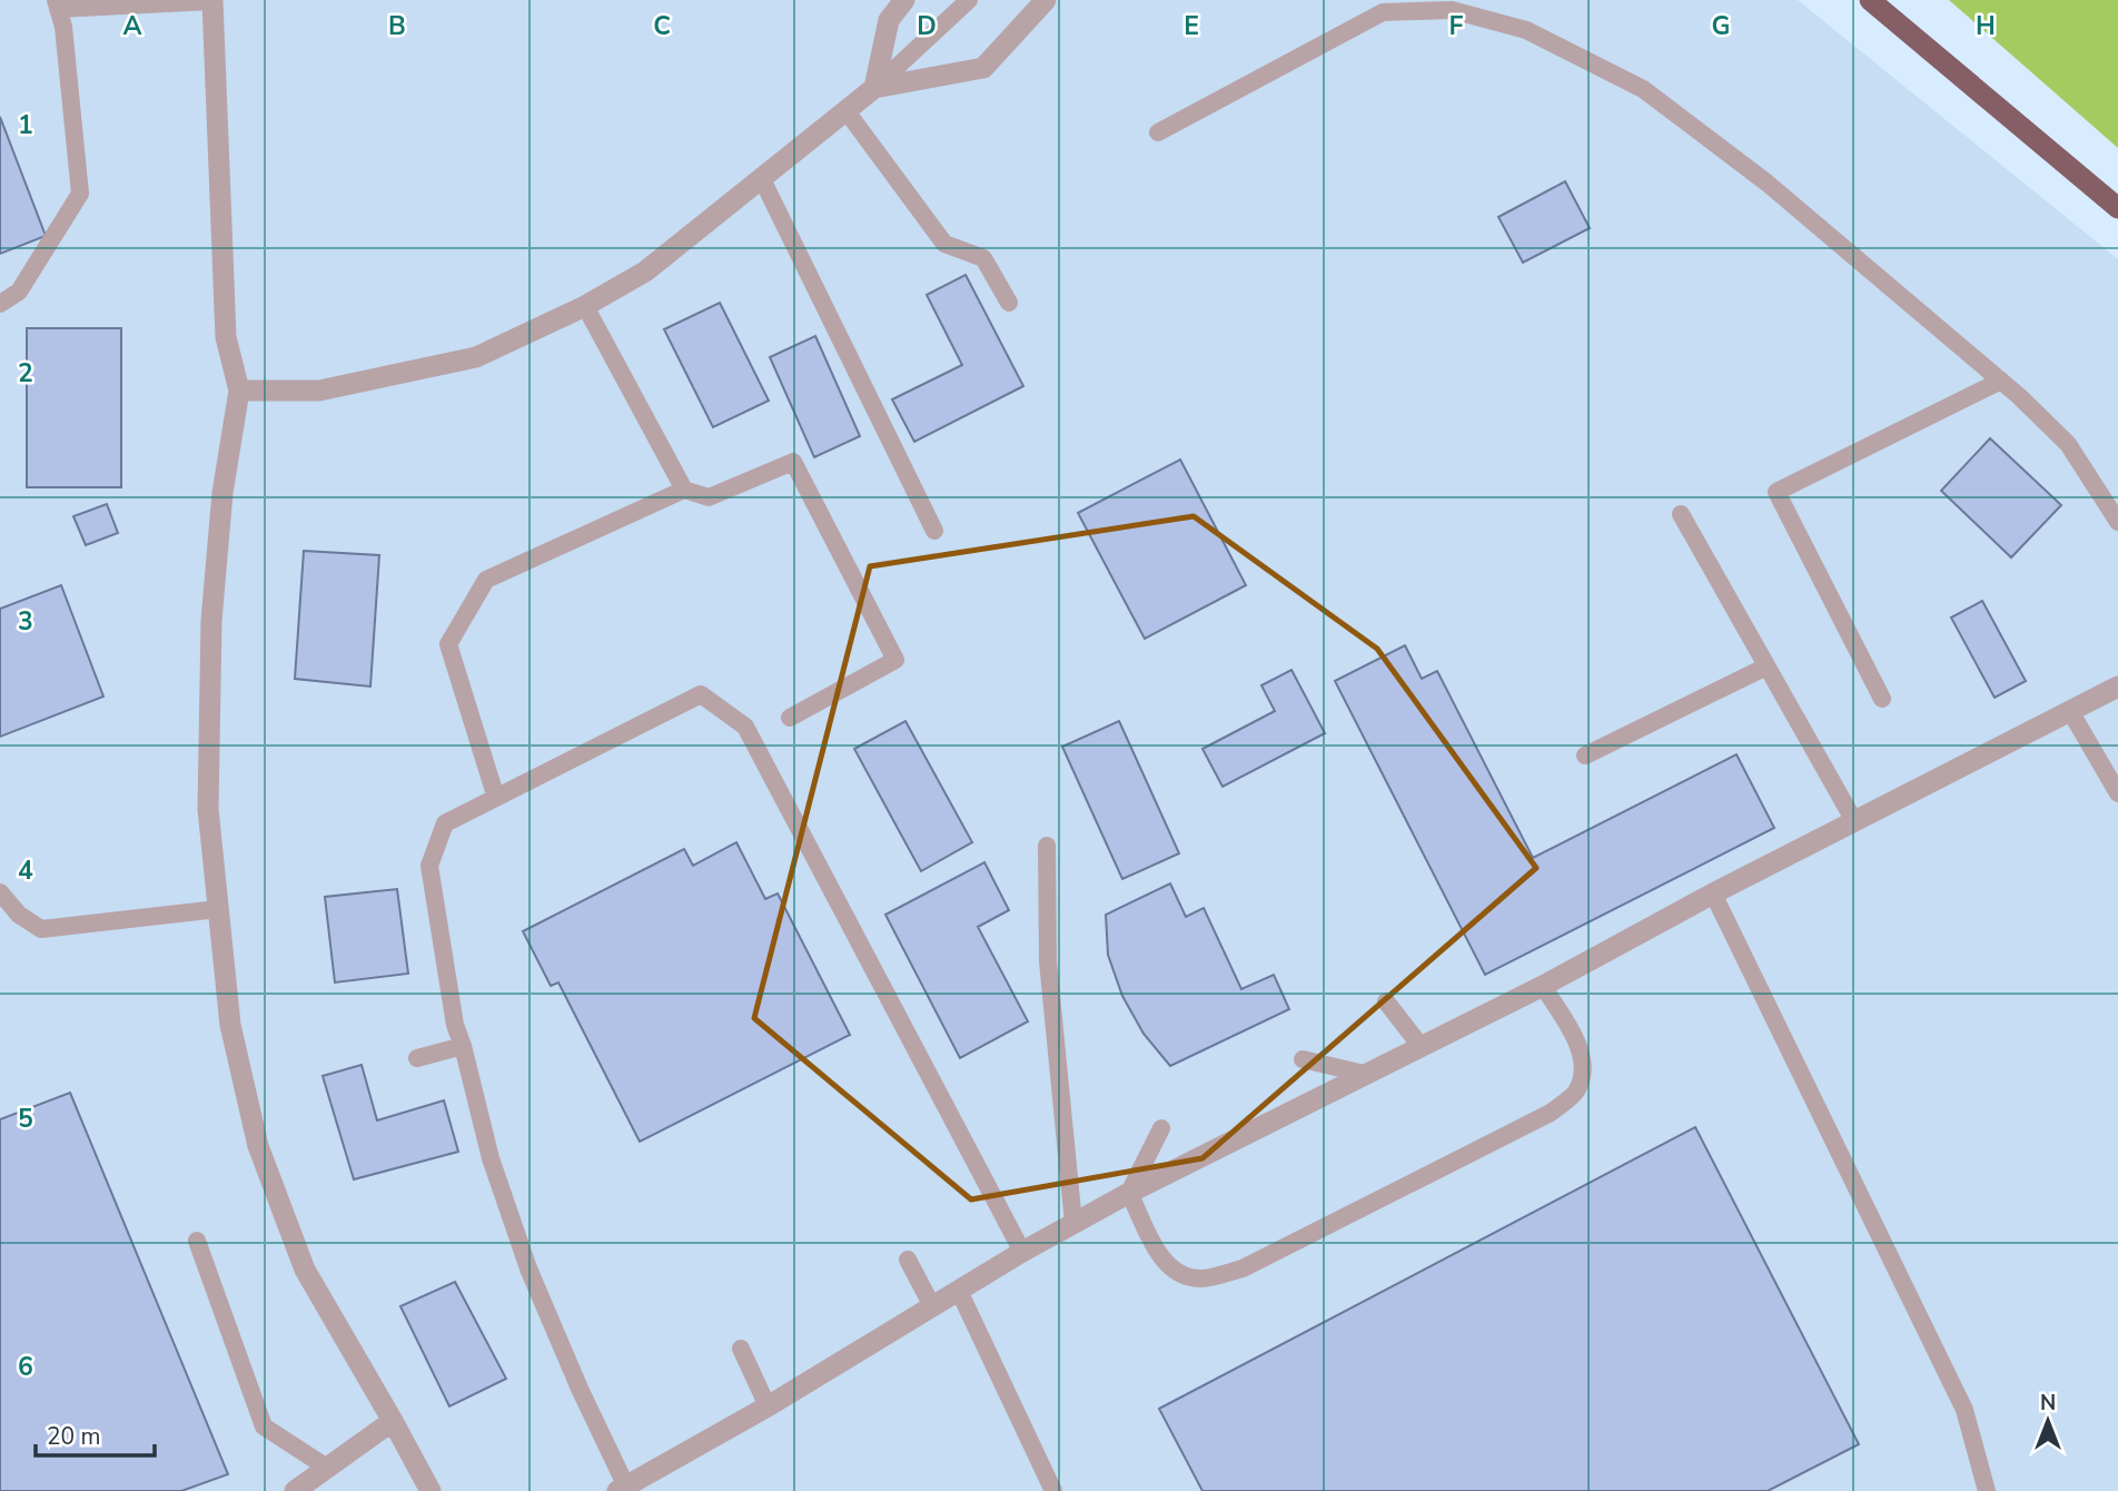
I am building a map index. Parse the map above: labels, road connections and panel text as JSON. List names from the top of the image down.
{
  "scale_bar": "20 m",
  "north": "top",
  "grid": {
    "columns": [
      "A",
      "B",
      "C",
      "D",
      "E",
      "F",
      "G",
      "H"
    ],
    "rows": [
      "1",
      "2",
      "3",
      "4",
      "5",
      "6"
    ]
  }
}
